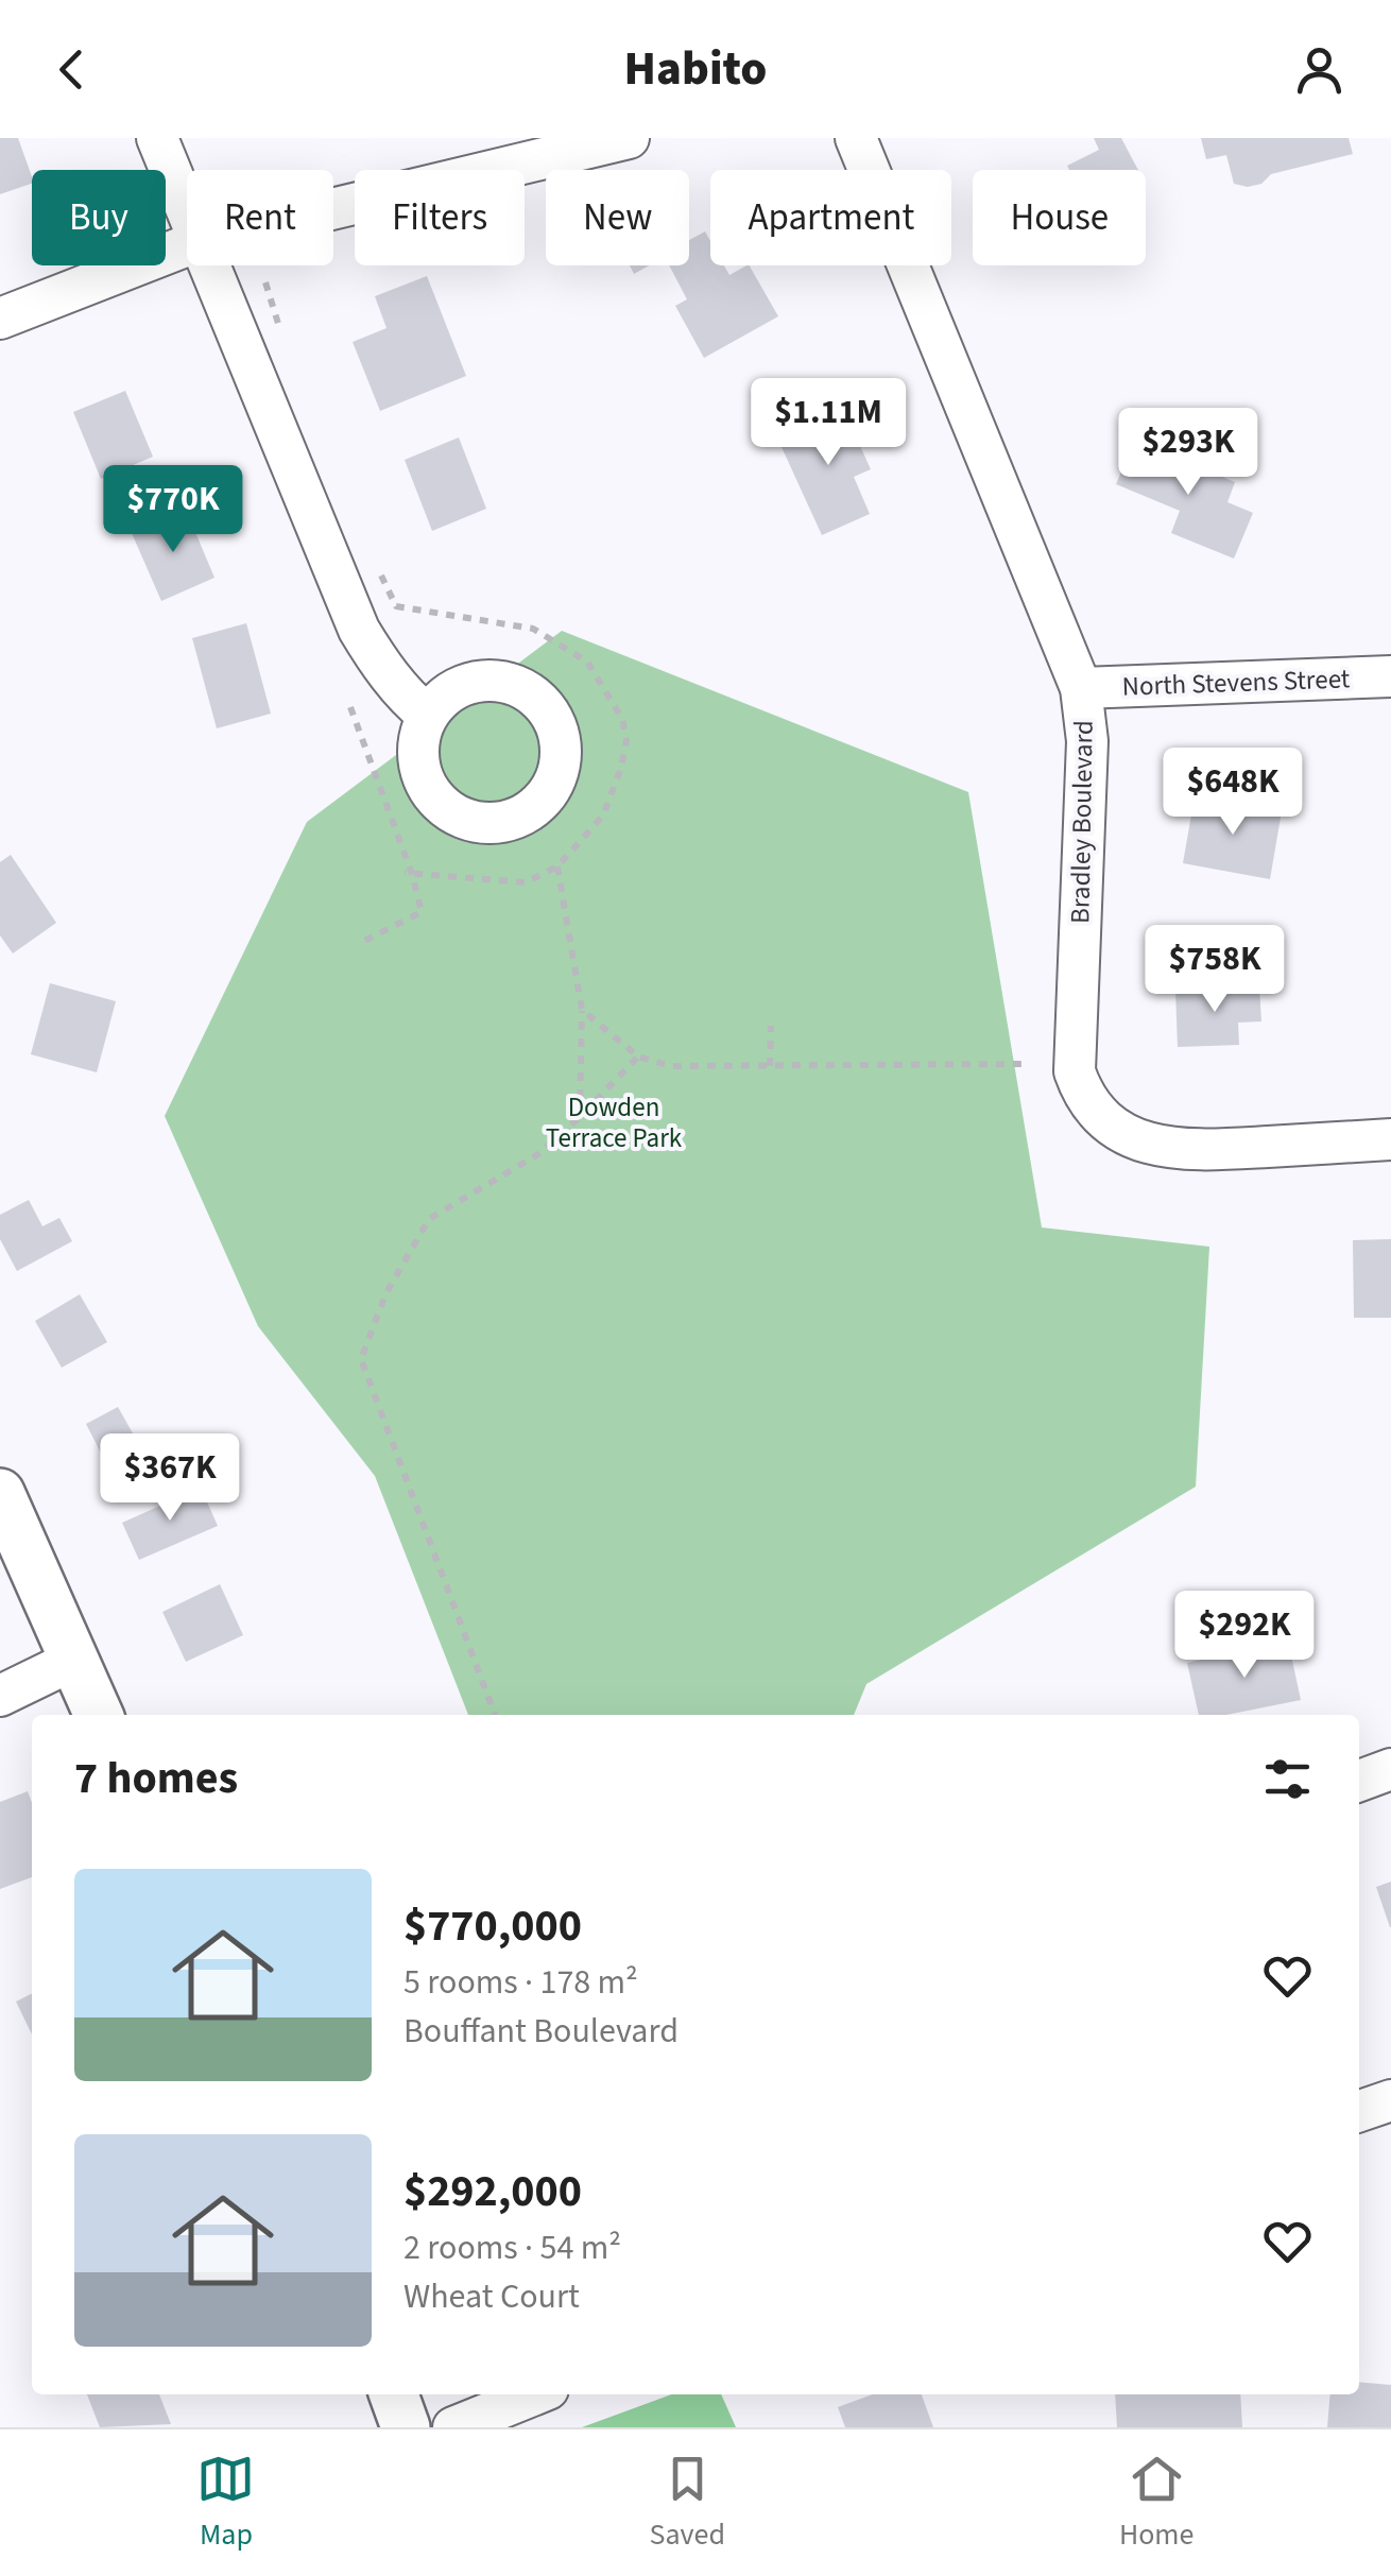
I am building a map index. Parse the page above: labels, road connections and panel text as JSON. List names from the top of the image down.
{
  "streets": {
    "street": ["North Stevens Street", "Bradley Boulevard"]
  },
  "crossings": [
    ["North Stevens Street", "Bradley Boulevard"]
  ],
  "parks": ["Dowden Terrace Park"],
  "page": {
    "header": "Habito",
    "chip": [
      "Buy",
      "Rent",
      "Filters",
      "New",
      "Apartment",
      "House"
    ],
    "price": [
      "$1.11M",
      "$293K",
      "$770K",
      "$648K",
      "$758K",
      "$367K",
      "$292K"
    ],
    "heading": "7 homes",
    "list": [
      {
        "name": "$770,000",
        "note": "5 rooms · 178 m² · Bouffant Boulevard"
      },
      {
        "name": "$292,000",
        "note": "2 rooms · 54 m² · Wheat Court"
      }
    ],
    "tabs": ["Map", "Saved", "Home"]
  }
}
